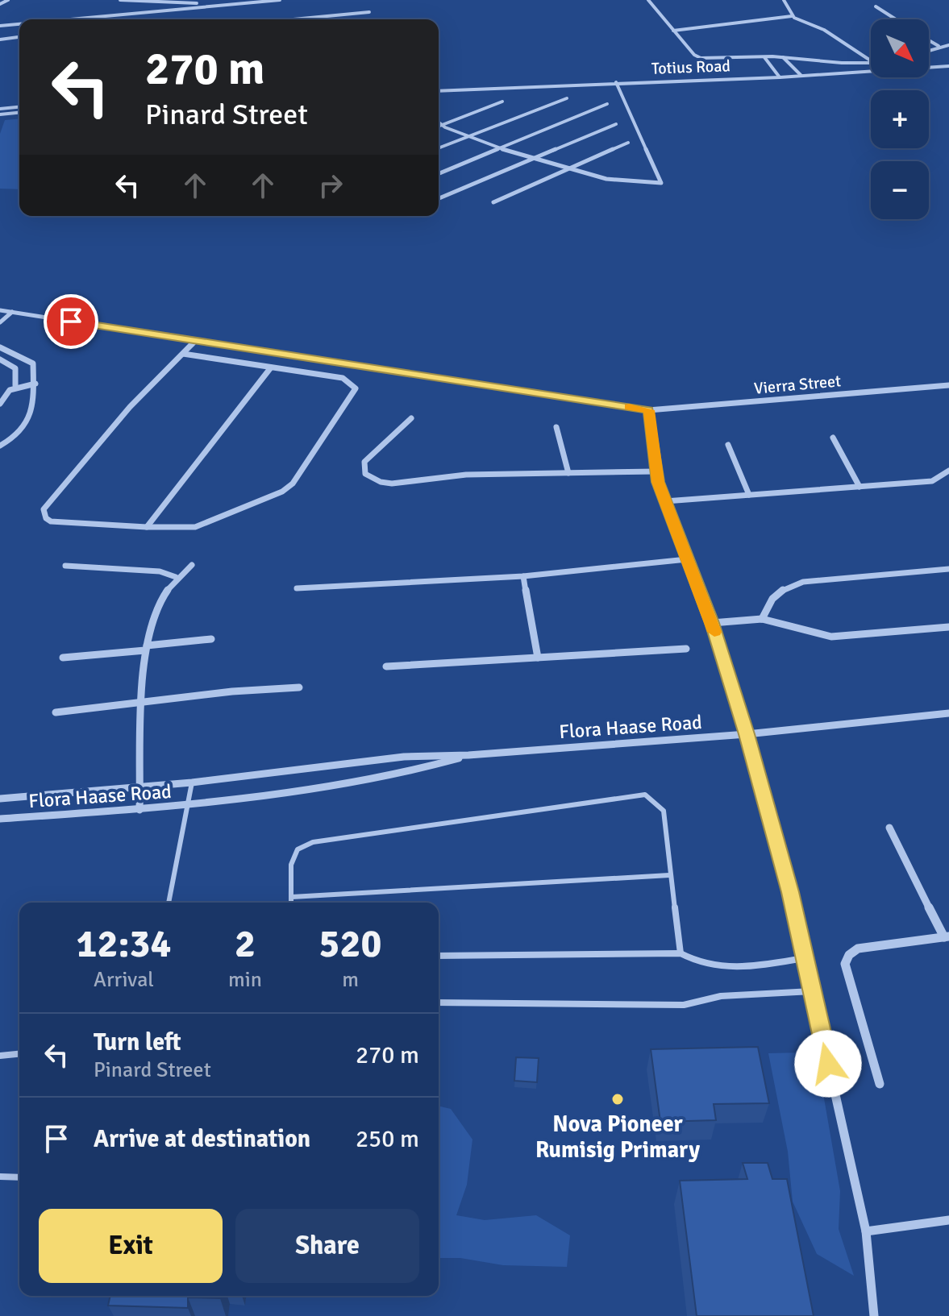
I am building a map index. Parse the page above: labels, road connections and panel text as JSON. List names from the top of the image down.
{
  "streets": {
    "street": ["Totius Road", "Vierra Street", "Flora Haase Road"]
  },
  "places": ["Nova Pioneer Rumisig Primary"],
  "north": "bottom right",
  "page": {
    "map_buttons": ["+", "−"],
    "turn": ["270 m", "Pinard Street"],
    "eta": [
      "12:34",
      "Arrival",
      "2",
      "min",
      "520",
      "m"
    ],
    "list": [
      {
        "name": "Turn left",
        "note": "Pinard Street",
        "value": "270 m"
      },
      {
        "name": "Arrive at destination",
        "value": "250 m"
      }
    ],
    "buttons": ["Exit", "Share"]
  }
}
